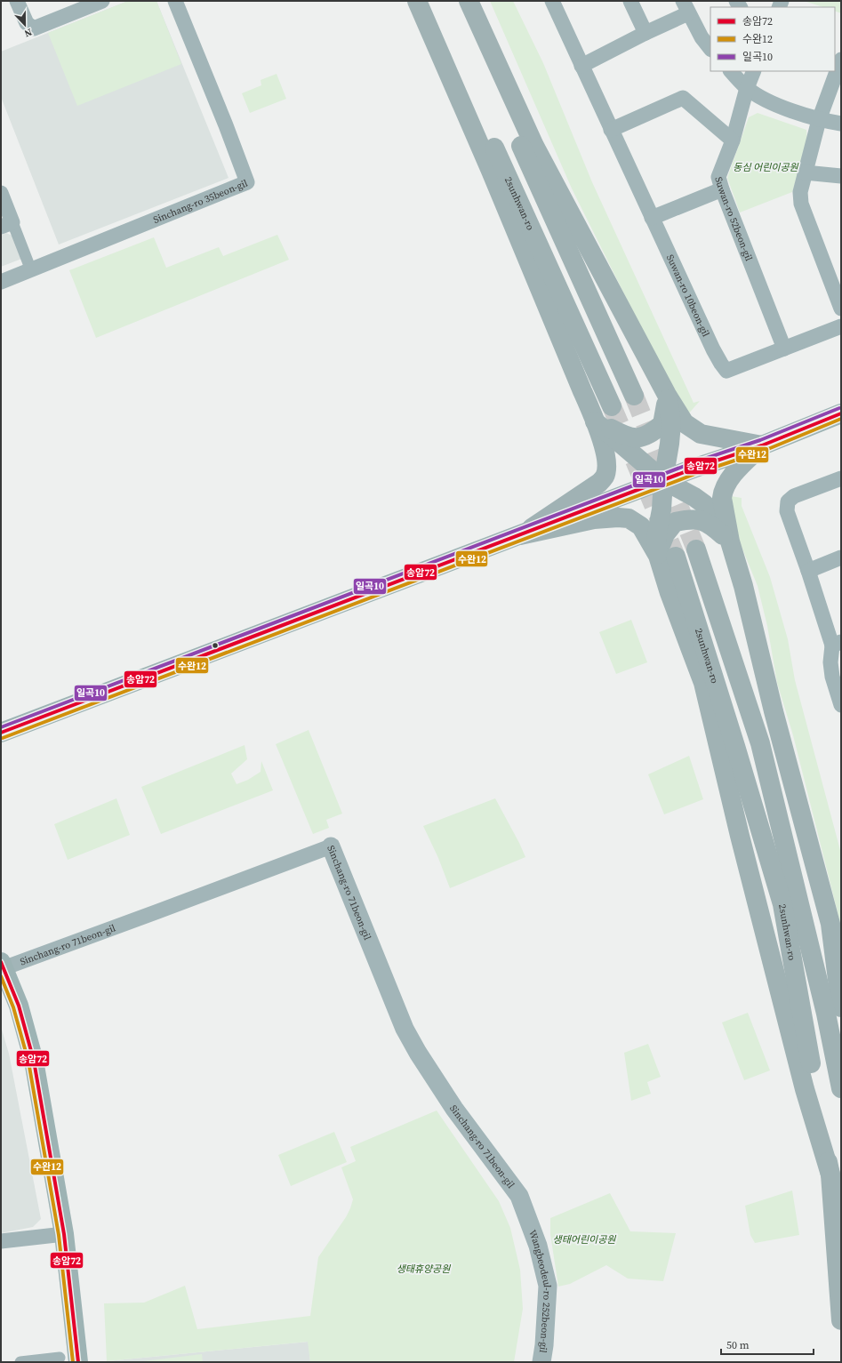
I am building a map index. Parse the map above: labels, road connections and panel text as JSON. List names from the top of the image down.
{
  "streets": {
    "highway": ["2sunhwan-ro"],
    "street": [
      "Sinchang-ro 35beon-gil",
      "Suwan-ro 52beon-gil",
      "Suwan-ro 10beon-gil",
      "Sinchang-ro 71beon-gil",
      "Wangbeodeul-ro 252beon-gil"
    ]
  },
  "crossings": [
    ["Suwan-ro 52beon-gil", "Suwan-ro 10beon-gil"],
    ["Sinchang-ro 71beon-gil", "Wangbeodeul-ro 252beon-gil"]
  ],
  "parks": ["동심 어린이공원", "생태어린이공원", "생태휴양공원"],
  "lines": ["transit line 일곡10", "transit line 송암72", "transit line 수완12"],
  "legend": ["송암72", "수완12", "일곡10"],
  "scale_bar": "50 m",
  "north": "bottom"
}
